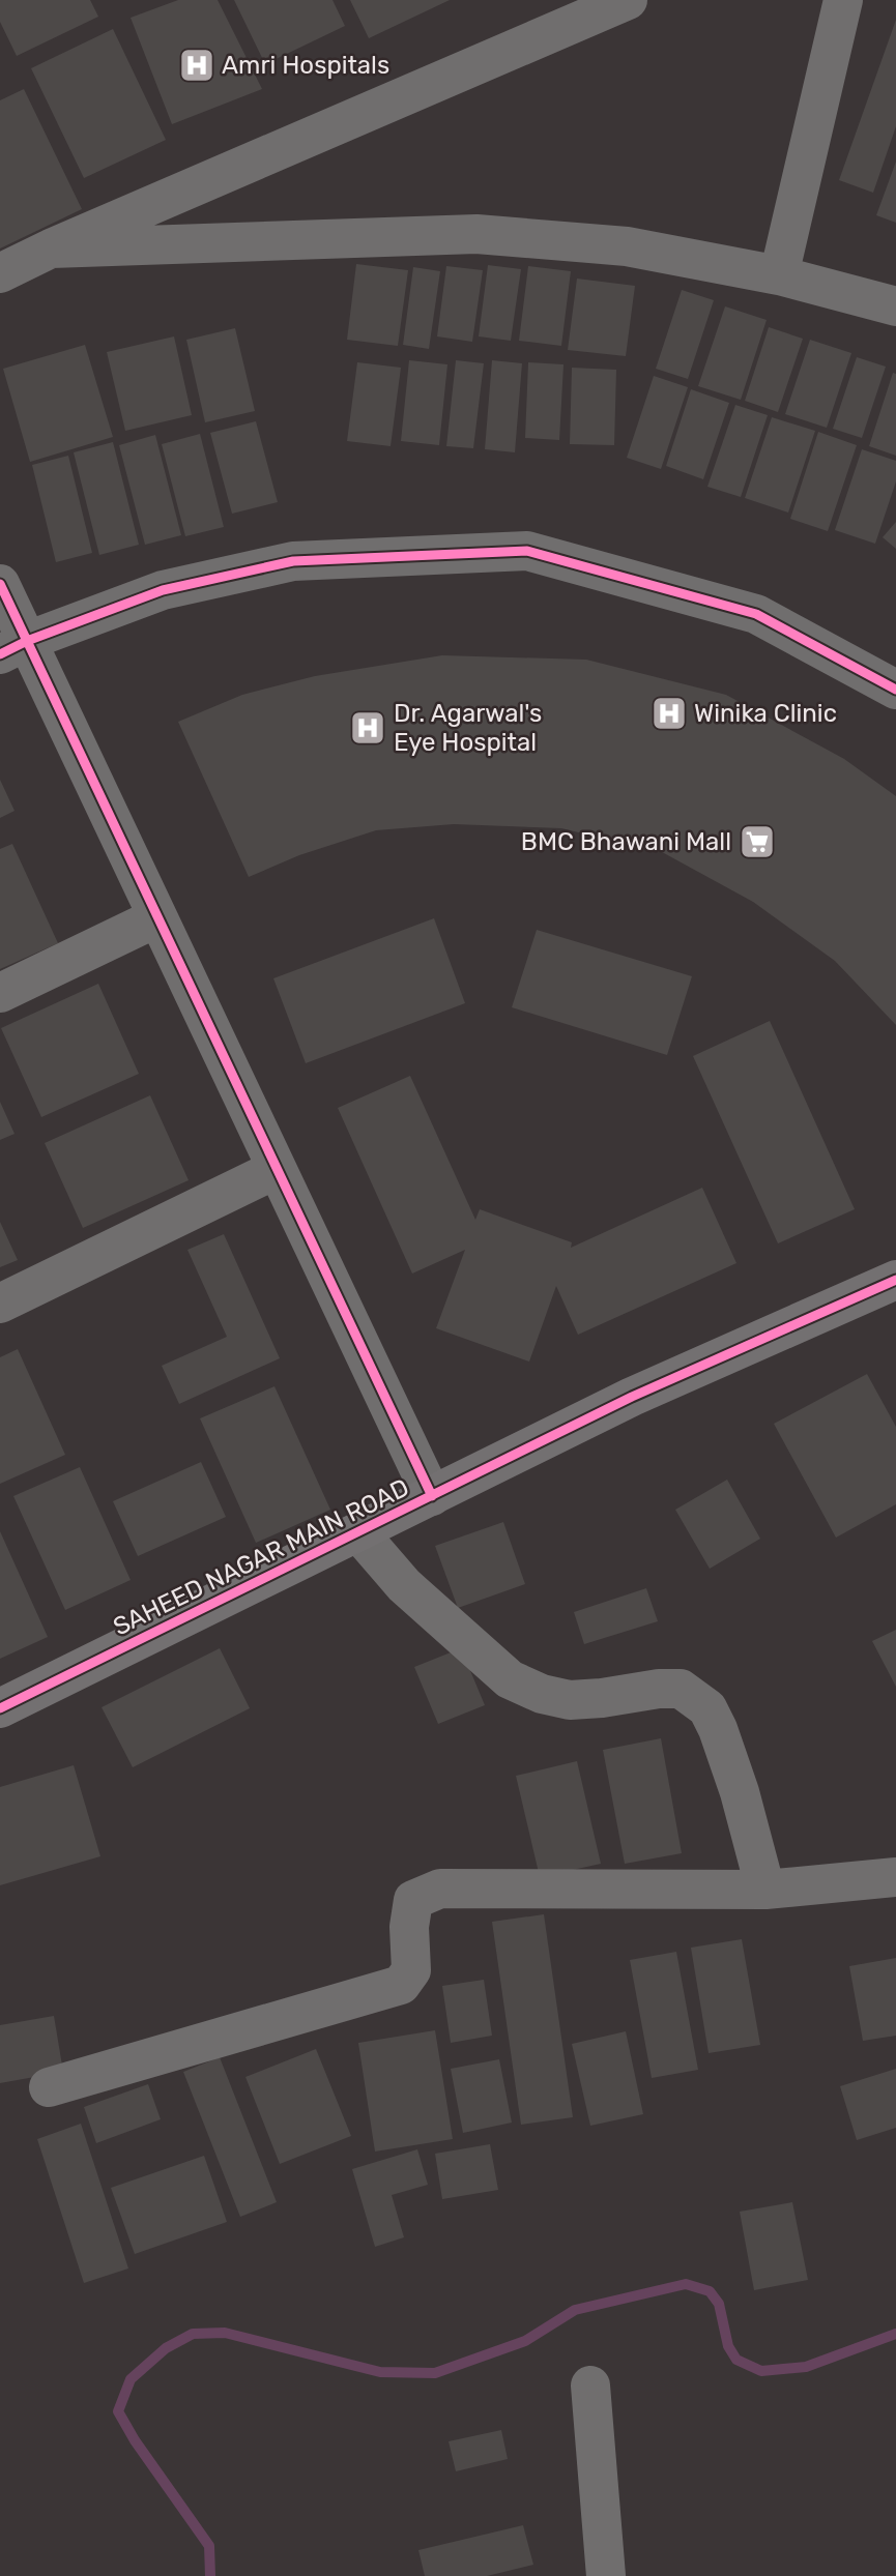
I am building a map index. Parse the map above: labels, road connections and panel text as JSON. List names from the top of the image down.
{
  "streets": {
    "street": ["SAHEED NAGAR MAIN ROAD"]
  },
  "places": {
    "hospital": ["Amri Hospitals", "Winika Clinic", "Dr. Agarwal's Eye Hospital"],
    "supermarket": ["BMC Bhawani Mall"]
  }
}
